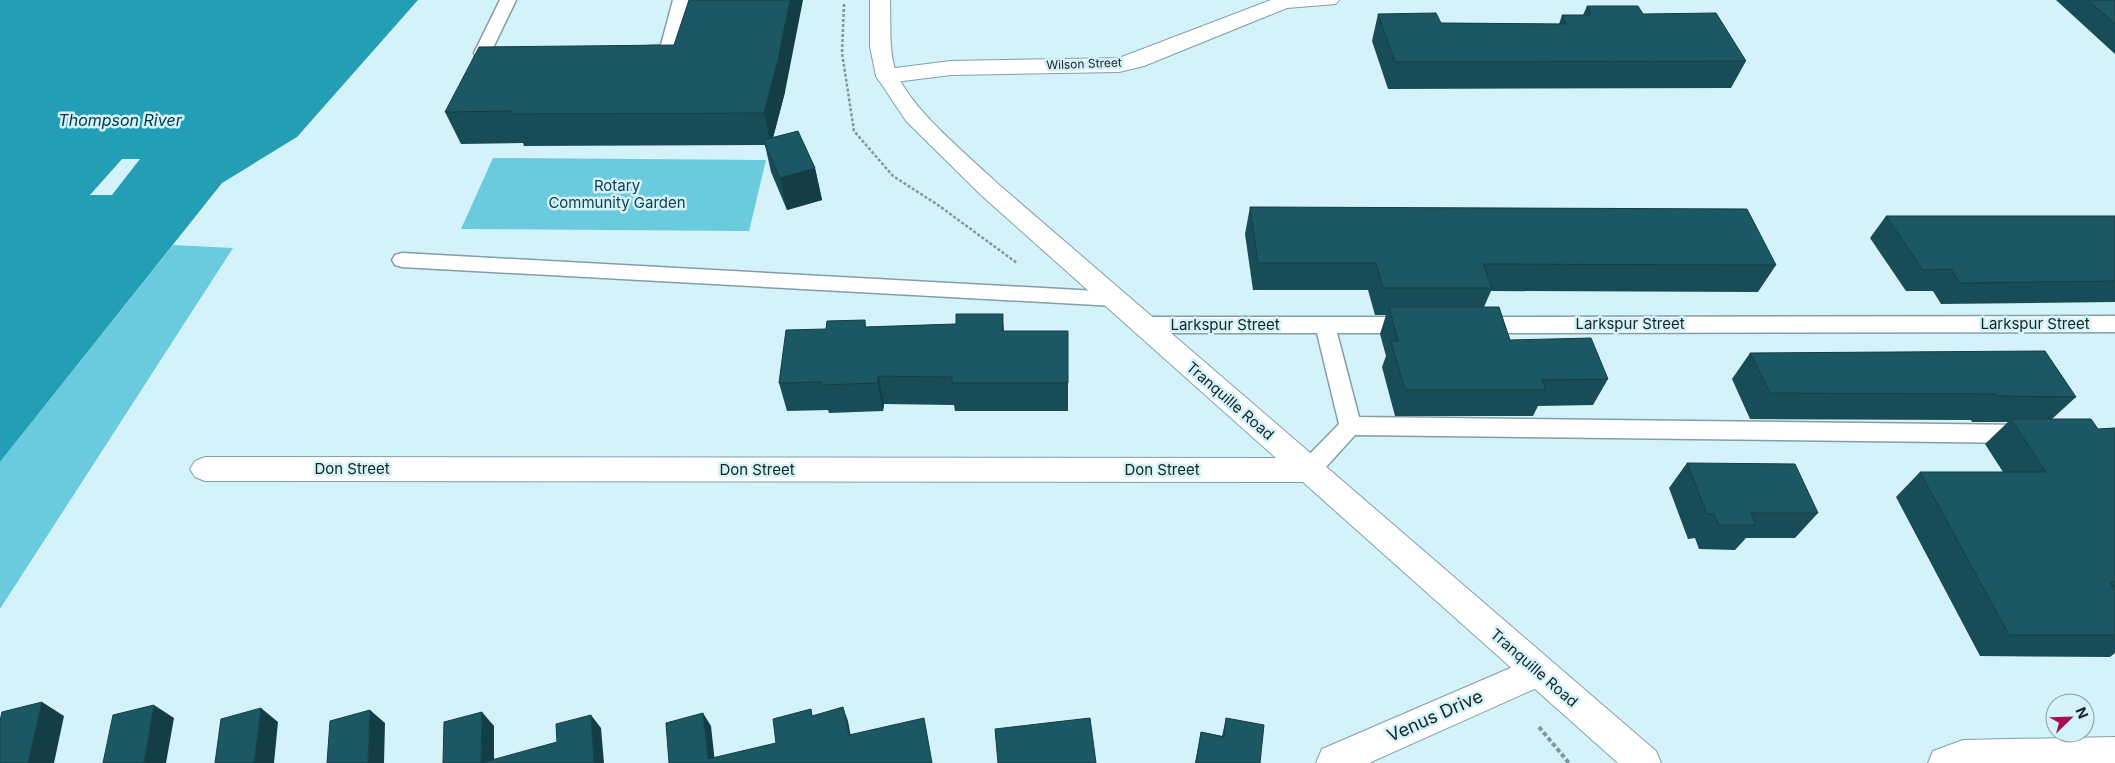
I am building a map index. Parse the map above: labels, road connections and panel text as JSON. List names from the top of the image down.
{
  "streets": {
    "street": [
      "Wilson Street",
      "Tranquille Road",
      "Don Street",
      "Venus Drive"
    ],
    "lane": ["Larkspur Street"]
  },
  "crossings": [
    ["Wilson Street", "Tranquille Road"],
    ["Larkspur Street", "Tranquille Road"],
    ["Tranquille Road", "Don Street"],
    ["Tranquille Road", "Venus Drive"]
  ],
  "water": ["Thompson River"],
  "parks": ["Rotary Community Garden"],
  "north": "top right"
}
